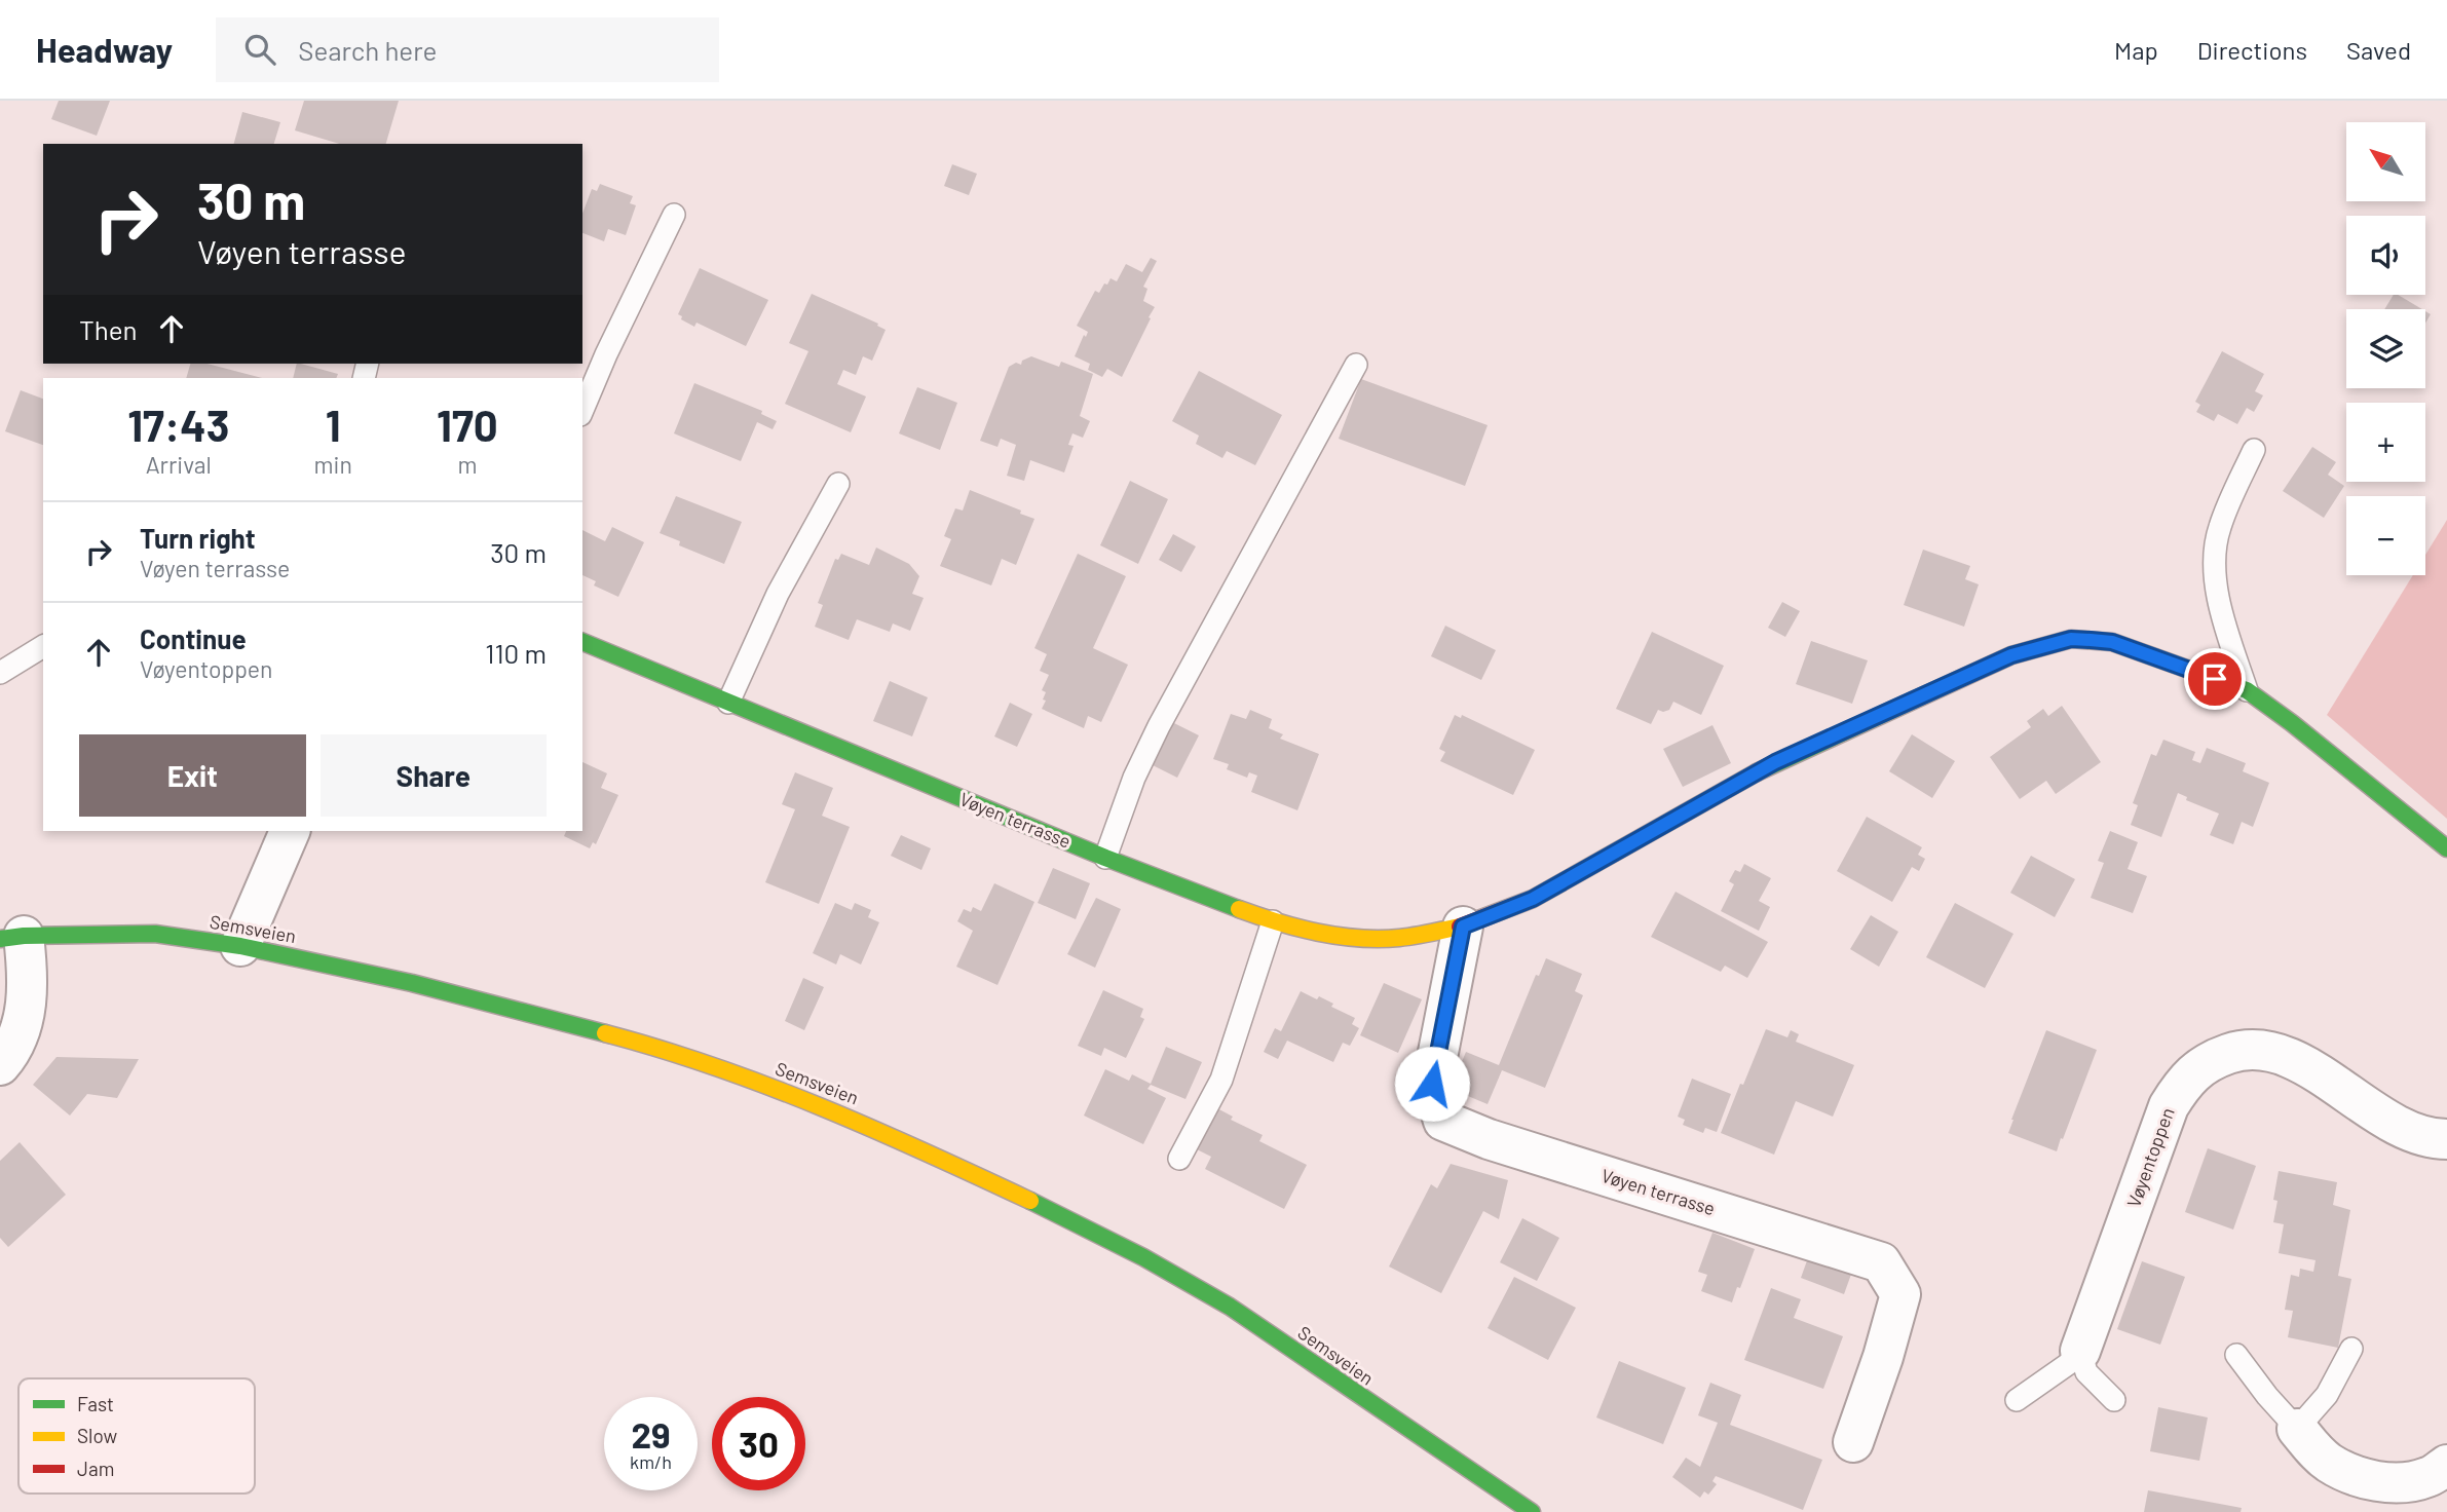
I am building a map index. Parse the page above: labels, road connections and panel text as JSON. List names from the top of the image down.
{
  "streets": {
    "street": ["Vøyen terrasse", "Semsveien", "Vøyentoppen"]
  },
  "legend": ["Fast", "Slow", "Jam"],
  "north": "top left",
  "page": {
    "header": "Headway",
    "search": "Search here",
    "nav": ["Map", "Directions", "Saved"],
    "map_buttons": ["+", "−"],
    "turn": ["30 m", "Vøyen terrasse"],
    "then": "Then",
    "eta": [
      "17:43",
      "Arrival",
      "1",
      "min",
      "170",
      "m"
    ],
    "list": [
      {
        "name": "Turn right",
        "note": "Vøyen terrasse",
        "value": "30 m"
      },
      {
        "name": "Continue",
        "note": "Vøyentoppen",
        "value": "110 m"
      }
    ],
    "buttons": ["Exit", "Share"],
    "speed": "29 km/h",
    "limit": "30"
  }
}
